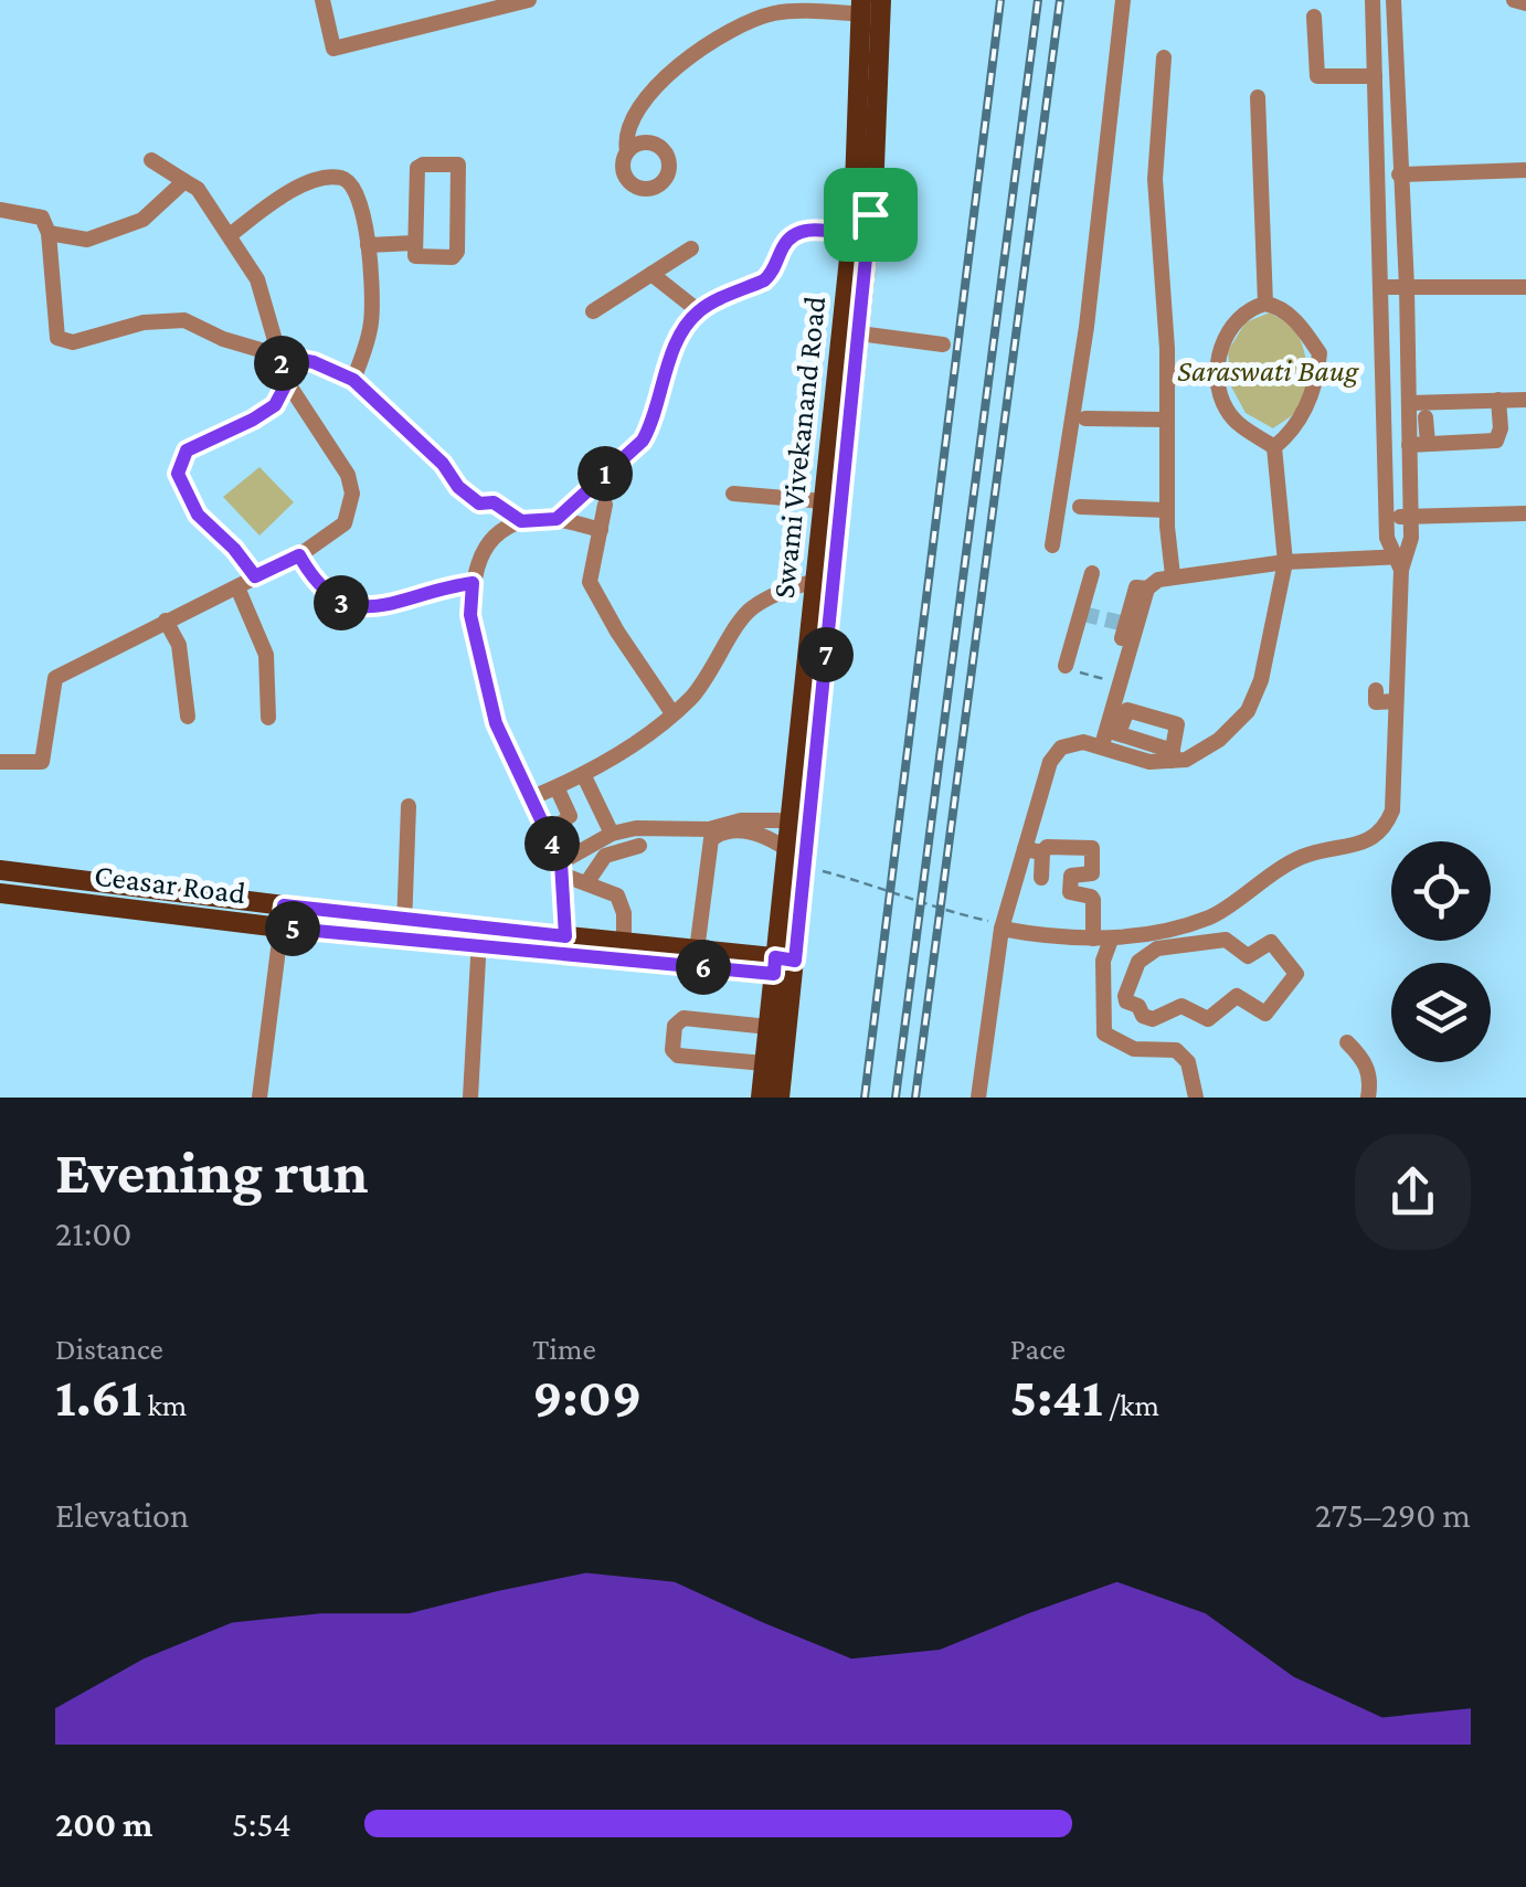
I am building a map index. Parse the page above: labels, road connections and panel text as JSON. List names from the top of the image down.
{
  "streets": {
    "main road": ["Swami Vivekanand Road", "Ceasar Road"]
  },
  "crossings": [
    ["Swami Vivekanand Road", "Ceasar Road"]
  ],
  "parks": ["Saraswati Baug"],
  "page": {
    "pins": [
      "2",
      "1",
      "3",
      "7",
      "4",
      "5",
      "6"
    ],
    "heading": ["Evening run", "21:00"],
    "stats": [
      ["Distance", "1.61 km"],
      ["Time", "9:09"],
      ["Pace", "5:41 /km"]
    ],
    "chart": ["Elevation", "275–290 m"],
    "list": [
      {
        "name": "200 m",
        "note": "5:54"
      }
    ]
  }
}
